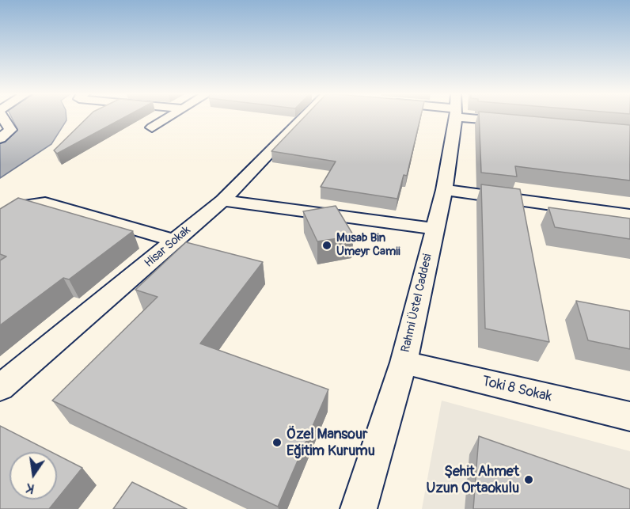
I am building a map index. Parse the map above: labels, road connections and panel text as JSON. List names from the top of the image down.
{
  "streets": {
    "street": ["Hisar Sokak", "Rahmi Üstel Caddesi", "Toki 8 Sokak"]
  },
  "crossings": [
    ["Rahmi Üstel Caddesi", "Toki 8 Sokak"]
  ],
  "places": ["Musab Bin Umeyr Camii", "Özel Mansour Eğitim Kurumu", "Şehit Ahmet Uzun Ortaokulu"],
  "north": "bottom"
}
